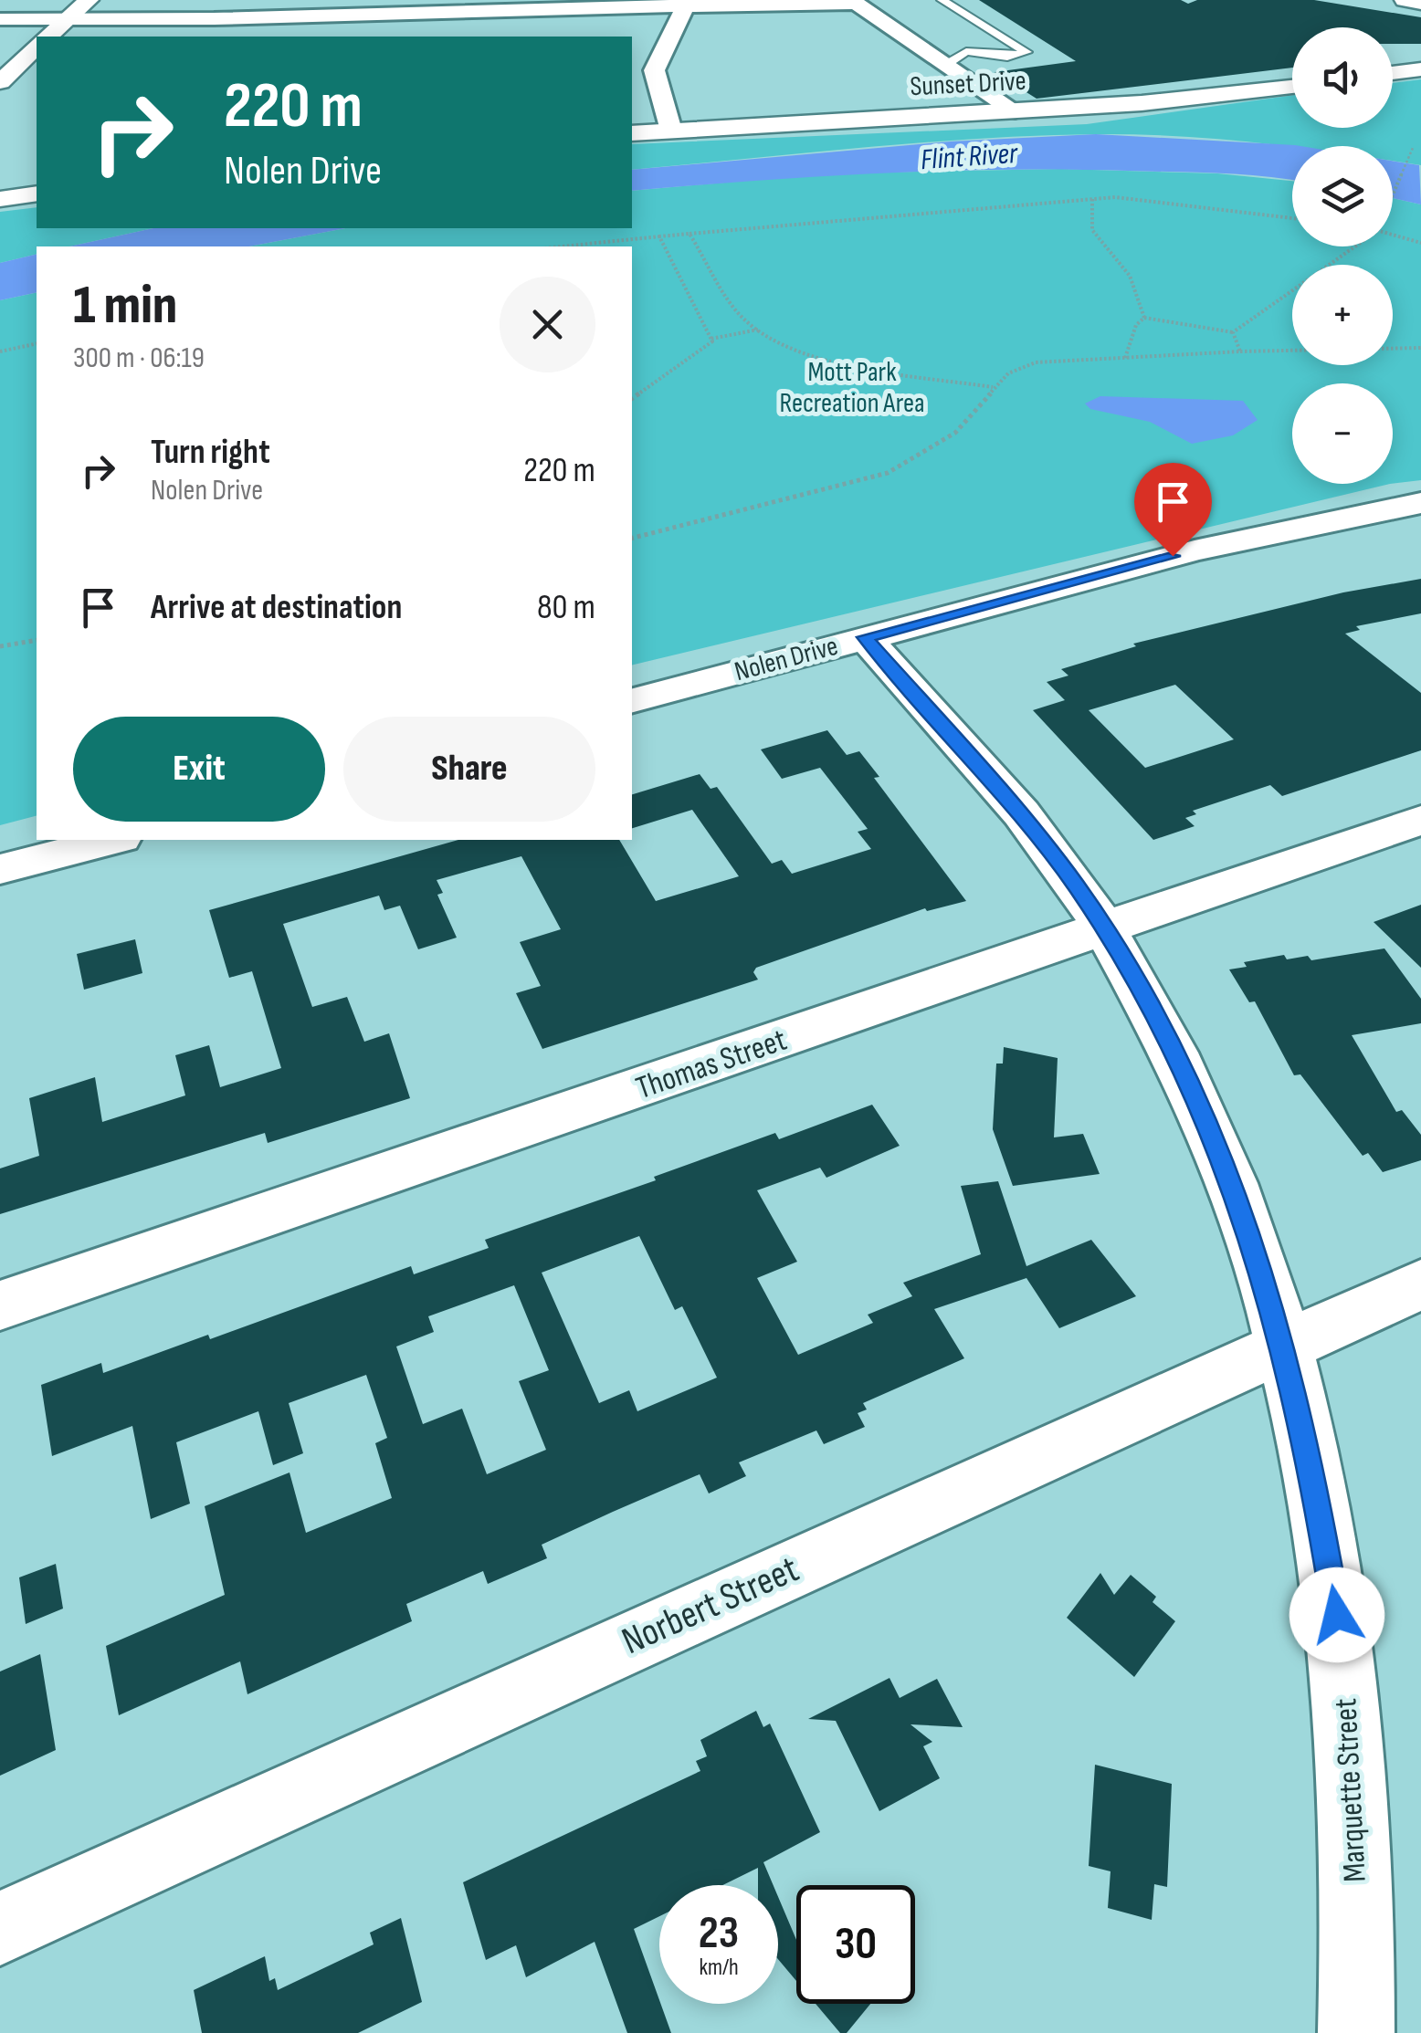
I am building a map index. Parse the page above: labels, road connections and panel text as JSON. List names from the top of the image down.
{
  "streets": {
    "street": [
      "Sunset Drive",
      "Nolen Drive",
      "Thomas Street",
      "Norbert Street",
      "Marquette Street"
    ]
  },
  "crossings": [
    ["Nolen Drive", "Marquette Street"],
    ["Thomas Street", "Marquette Street"],
    ["Norbert Street", "Marquette Street"]
  ],
  "water": ["Flint River"],
  "parks": ["Mott Park Recreation Area"],
  "page": {
    "map_buttons": ["+", "−"],
    "turn": ["220 m", "Nolen Drive"],
    "heading": ["1 min", "300 m · 06:19"],
    "list": [
      {
        "name": "Turn right",
        "note": "Nolen Drive",
        "value": "220 m"
      },
      {
        "name": "Arrive at destination",
        "value": "80 m"
      }
    ],
    "buttons": ["Exit", "Share"],
    "speed": "23 km/h",
    "limit": "30"
  }
}
